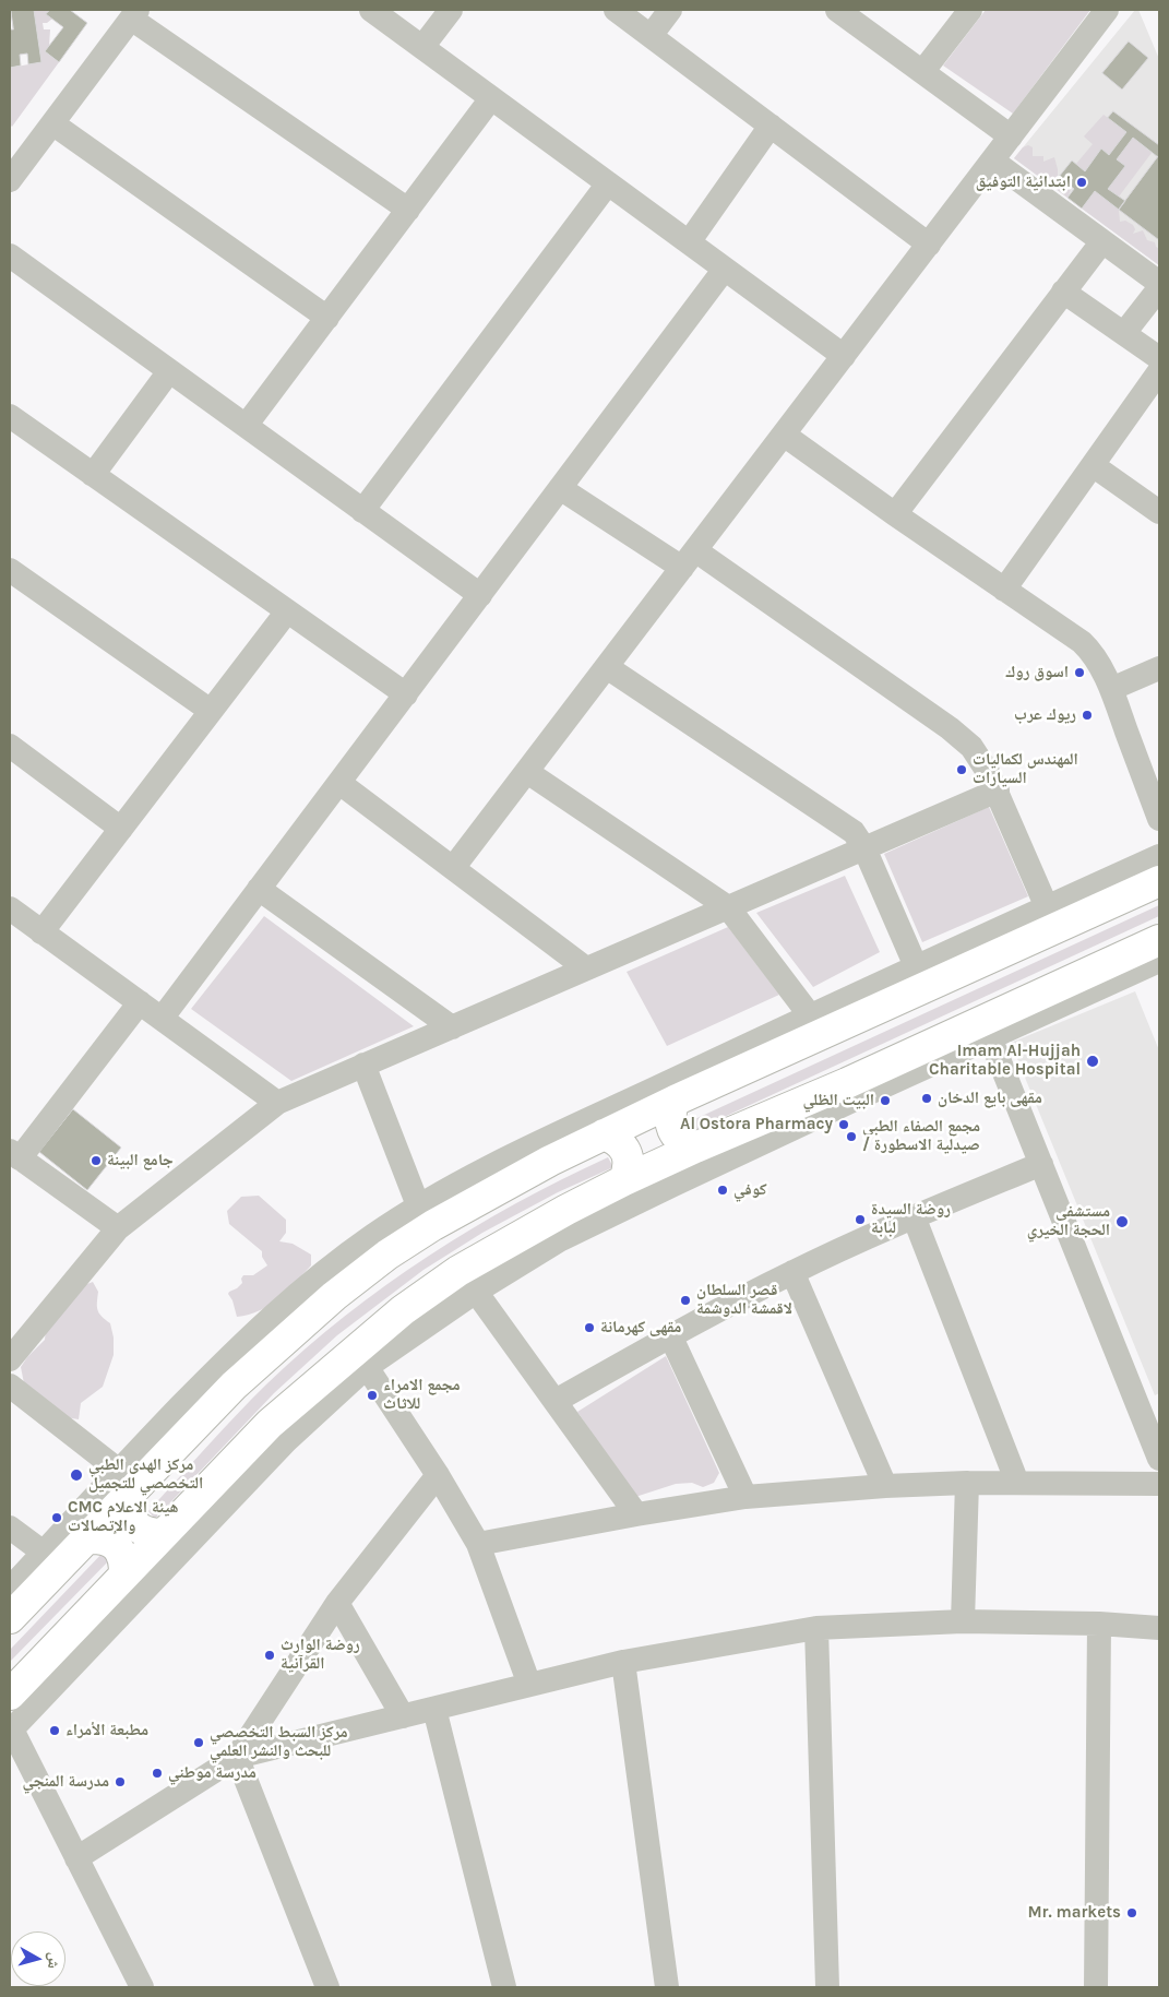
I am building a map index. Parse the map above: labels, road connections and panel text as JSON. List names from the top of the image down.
{
  "places": [
    "ابتدائية التوفيق",
    "اسوق روك",
    "ريوك عرب",
    "المهندس لكماليات السيارات",
    "Imam Al-Hujjah Charitable Hospital",
    "مقهى بايع الدخان",
    "البيت الظلي",
    "Al Ostora Pharmacy",
    "مجمع الصفاء الطبي / صيدلية الاسطورة",
    "جامع البينة",
    "كوفي",
    "روضة السيدة لبابة",
    "مستشفى الحجة الخيري",
    "قصر السلطان لاقمشة الدوشمة",
    "مقهى كهرمانة",
    "مجمع الامراء للاثاث",
    "مركز الهدى الطبي التخصصي للتجميل",
    "CMC هيئة الاعلام والإتصالات",
    "روضة الوارث القرآنية",
    "مطبعة الأمراء",
    "مركز السبط التخصصي للبحث والنشر العلمي",
    "مدرسة موطني",
    "مدرسة المنجي",
    "Mr. markets"
  ],
  "north": "right"
}
